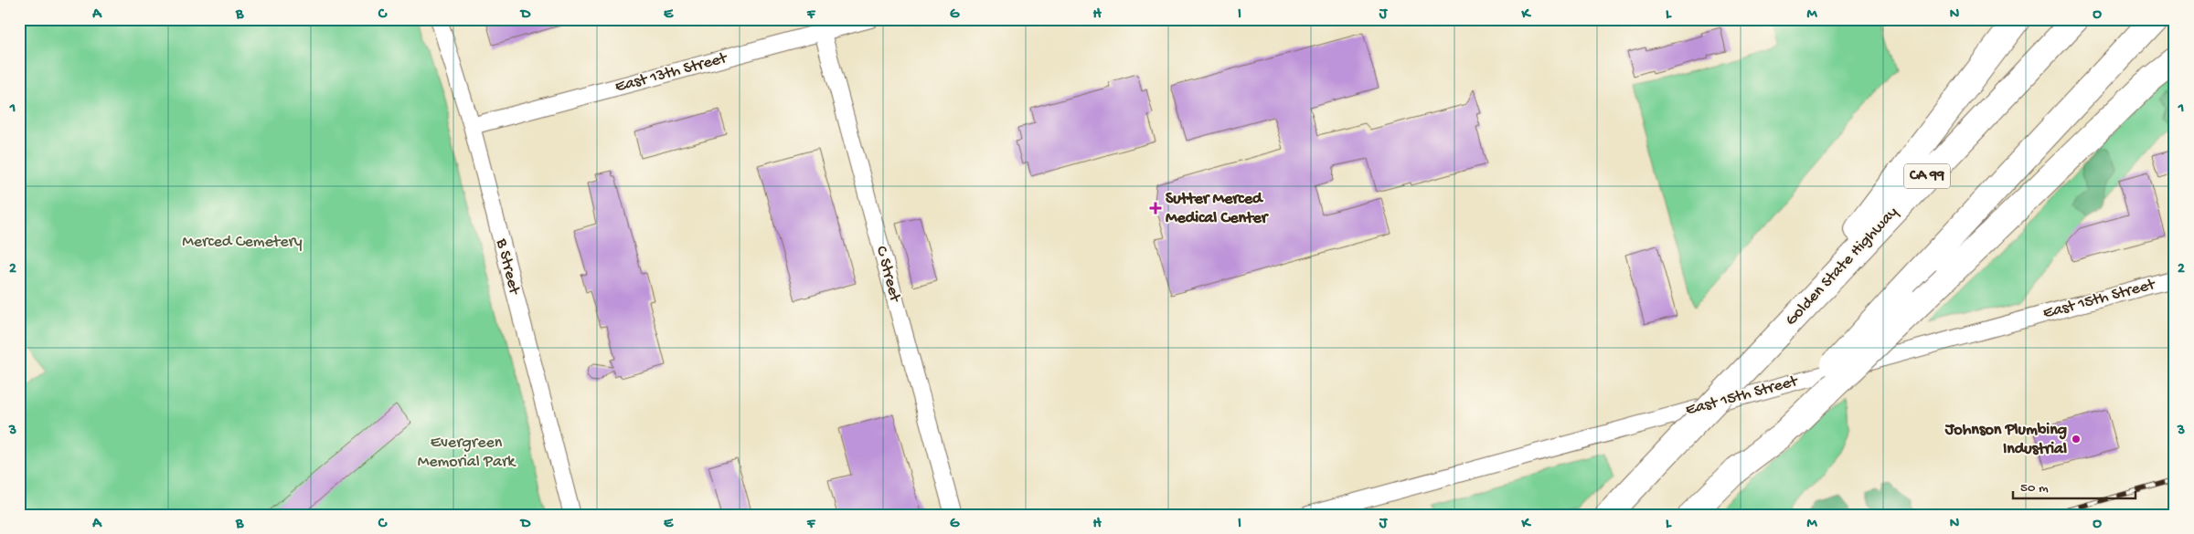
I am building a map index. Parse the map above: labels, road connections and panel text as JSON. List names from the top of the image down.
{
  "streets": {
    "highway": ["CA 99", "Golden State Highway"],
    "street": [
      "East 13th Street",
      "B Street",
      "C Street",
      "East 15th Street"
    ]
  },
  "crossings": [
    ["East 13th Street", "B Street"],
    ["East 13th Street", "C Street"]
  ],
  "parks": ["Merced Cemetery", "Evergreen Memorial Park"],
  "places": {
    "health": ["Sutter Merced Medical Center"],
    "other": ["Johnson Plumbing Industrial"]
  },
  "scale_bar": "50 m",
  "grid": {
    "columns": [
      "A",
      "B",
      "C",
      "D",
      "E",
      "F",
      "G",
      "H",
      "I",
      "J",
      "K",
      "L",
      "M",
      "N",
      "O"
    ],
    "rows": ["1", "2", "3"]
  }
}
